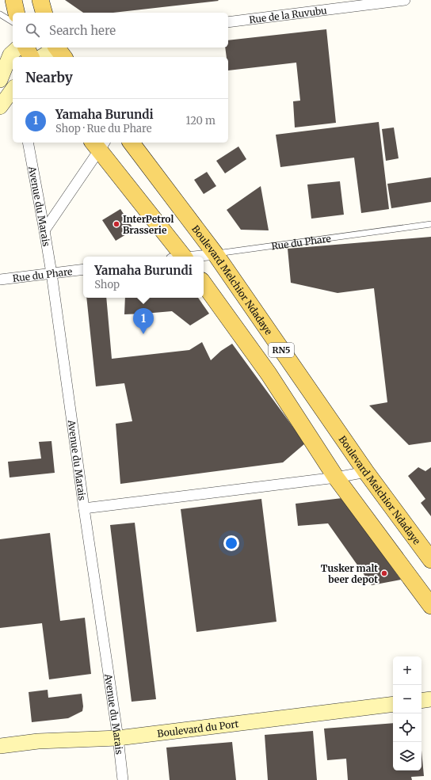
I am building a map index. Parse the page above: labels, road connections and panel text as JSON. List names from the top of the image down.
{
  "streets": {
    "main road": ["Boulevard Melchior Ndadaye", "RN5"],
    "street": [
      "Rue de la Ruvubu",
      "Avenue du Marais",
      "Rue du Phare",
      "Boulevard du Port"
    ]
  },
  "crossings": [
    ["Avenue du Marais", "Rue du Phare"],
    ["Avenue du Marais", "Boulevard du Port"],
    ["Rue du Phare", "Boulevard Melchior Ndadaye"]
  ],
  "places": ["InterPetrol Brasserie", "Tusker malt beer depot"],
  "page": {
    "search": "Search here",
    "heading": "Nearby",
    "list": [
      {
        "mark": "1",
        "name": "Yamaha Burundi",
        "note": "Shop · Rue du Phare",
        "value": "120 m"
      }
    ],
    "popup": ["Yamaha Burundi", "Shop"],
    "pins": "1",
    "map_buttons": ["+", "−"]
  }
}
